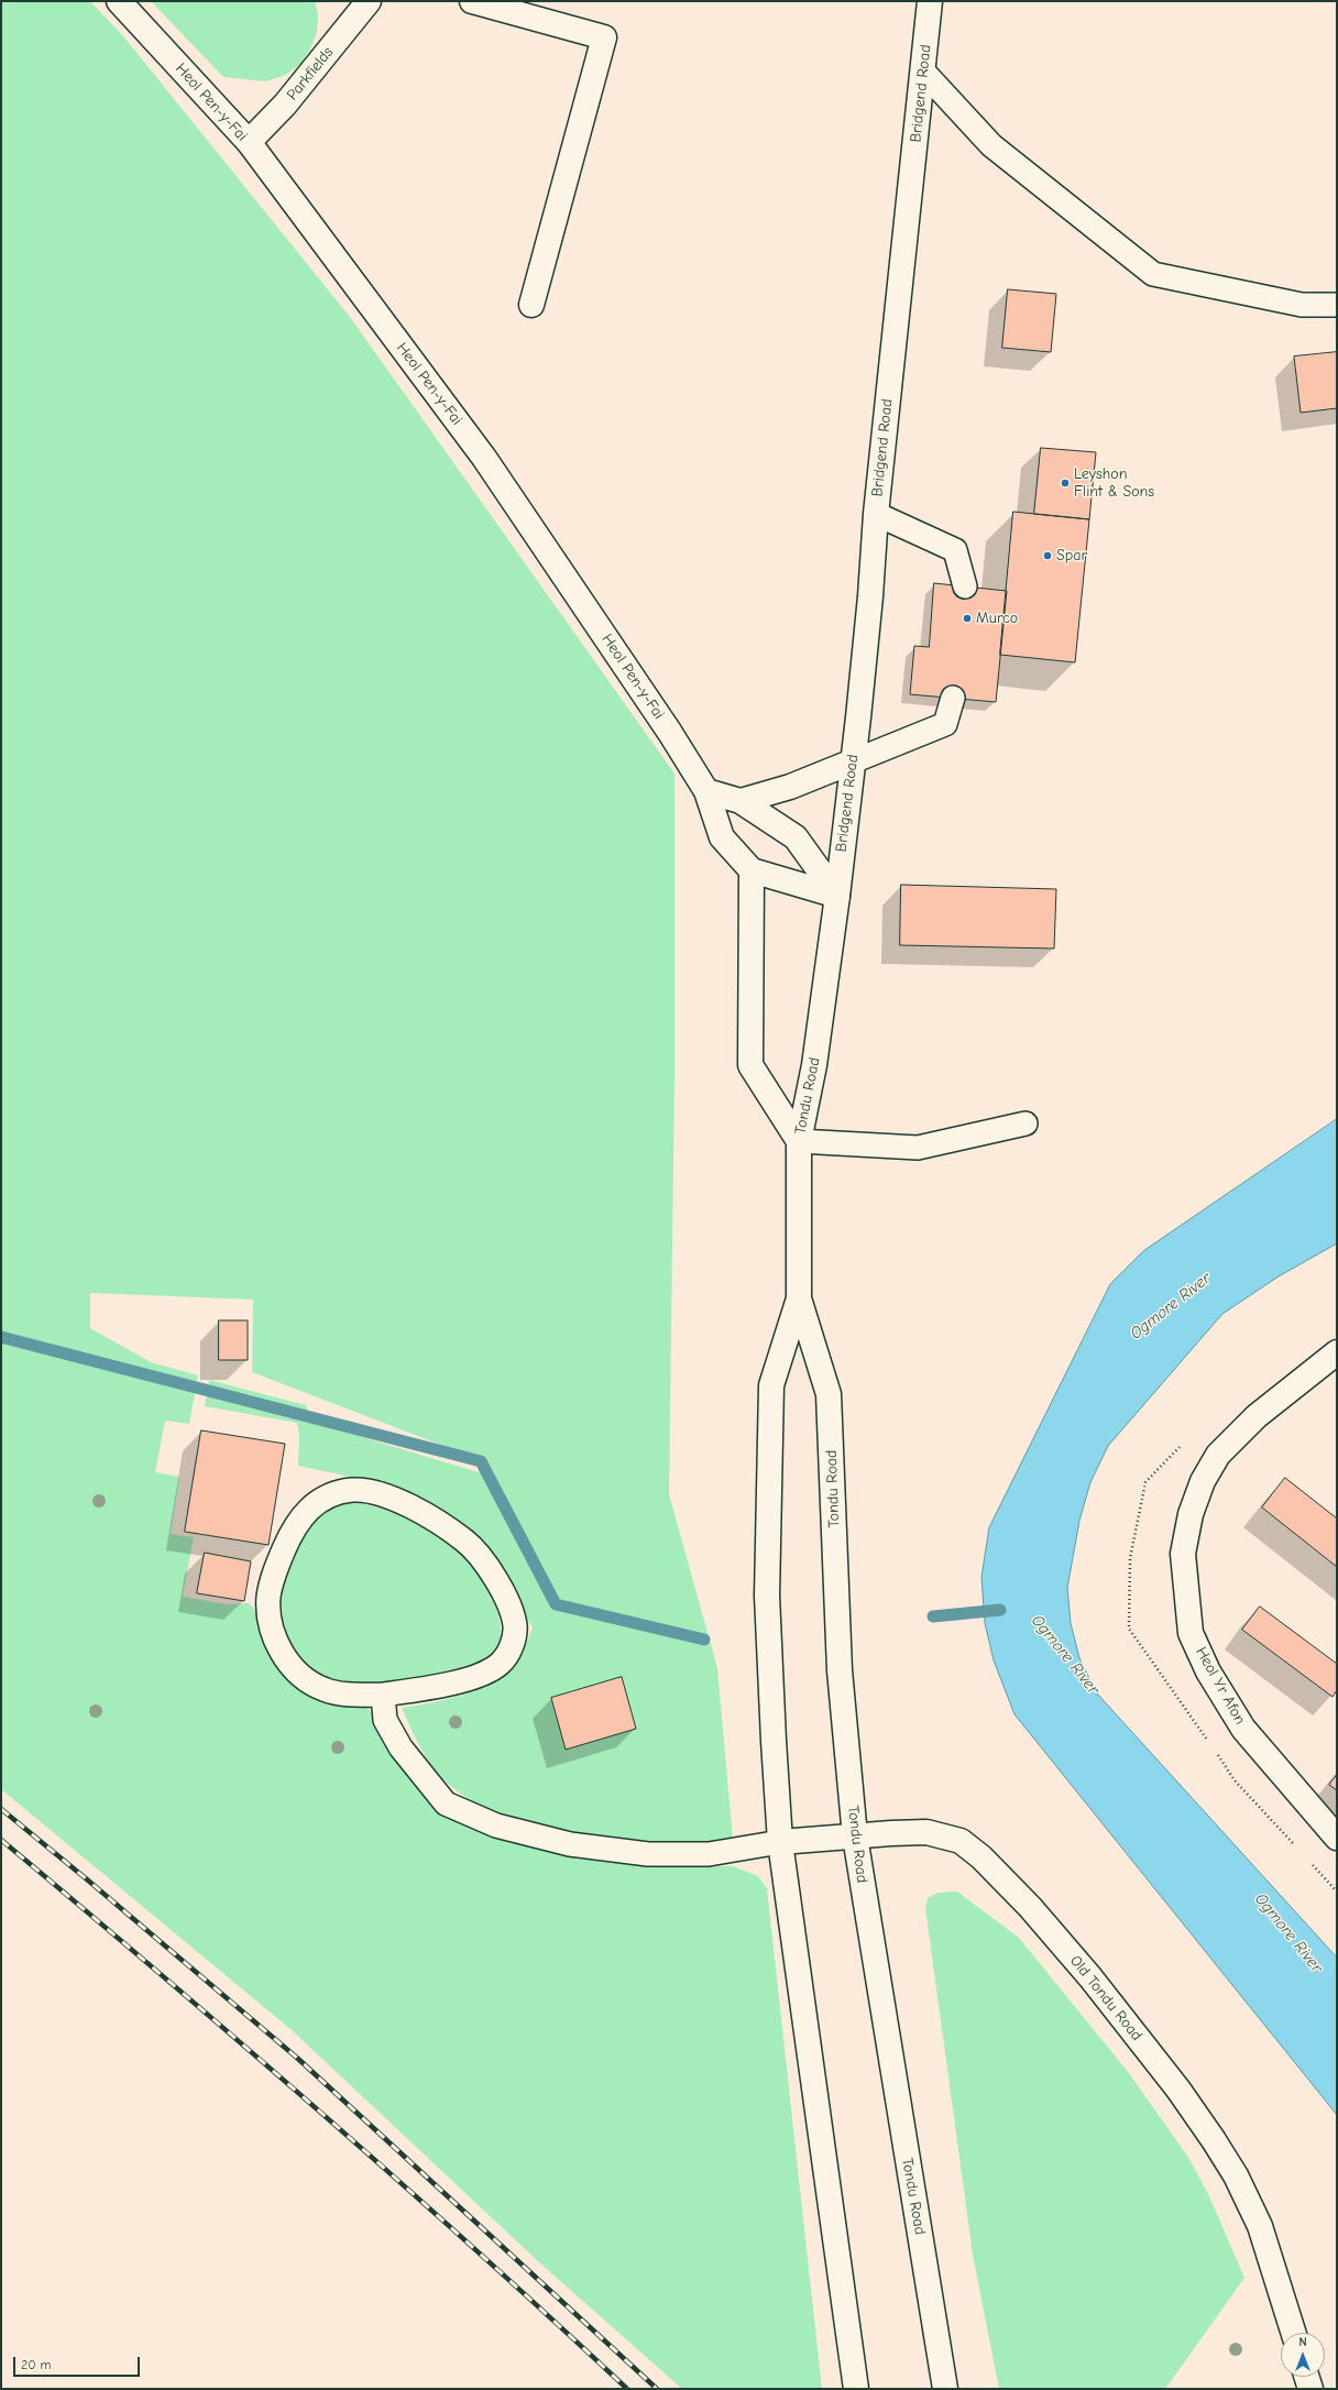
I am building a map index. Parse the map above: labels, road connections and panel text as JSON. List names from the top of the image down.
{
  "streets": {
    "main road": [
      "Parkfields",
      "Bridgend Road",
      "Heol Pen-y-Fai",
      "Tondu Road",
      "Heol Yr Afon",
      "Old Tondu Road"
    ]
  },
  "crossings": [
    ["Parkfields", "Heol Pen-y-Fai"],
    ["Bridgend Road", "Tondu Road"],
    ["Tondu Road", "Old Tondu Road"]
  ],
  "water": ["Ogmore River"],
  "places": ["Leyshon Flint & Sons", "Spar", "Murco"],
  "scale_bar": "20 m",
  "north": "top"
}
